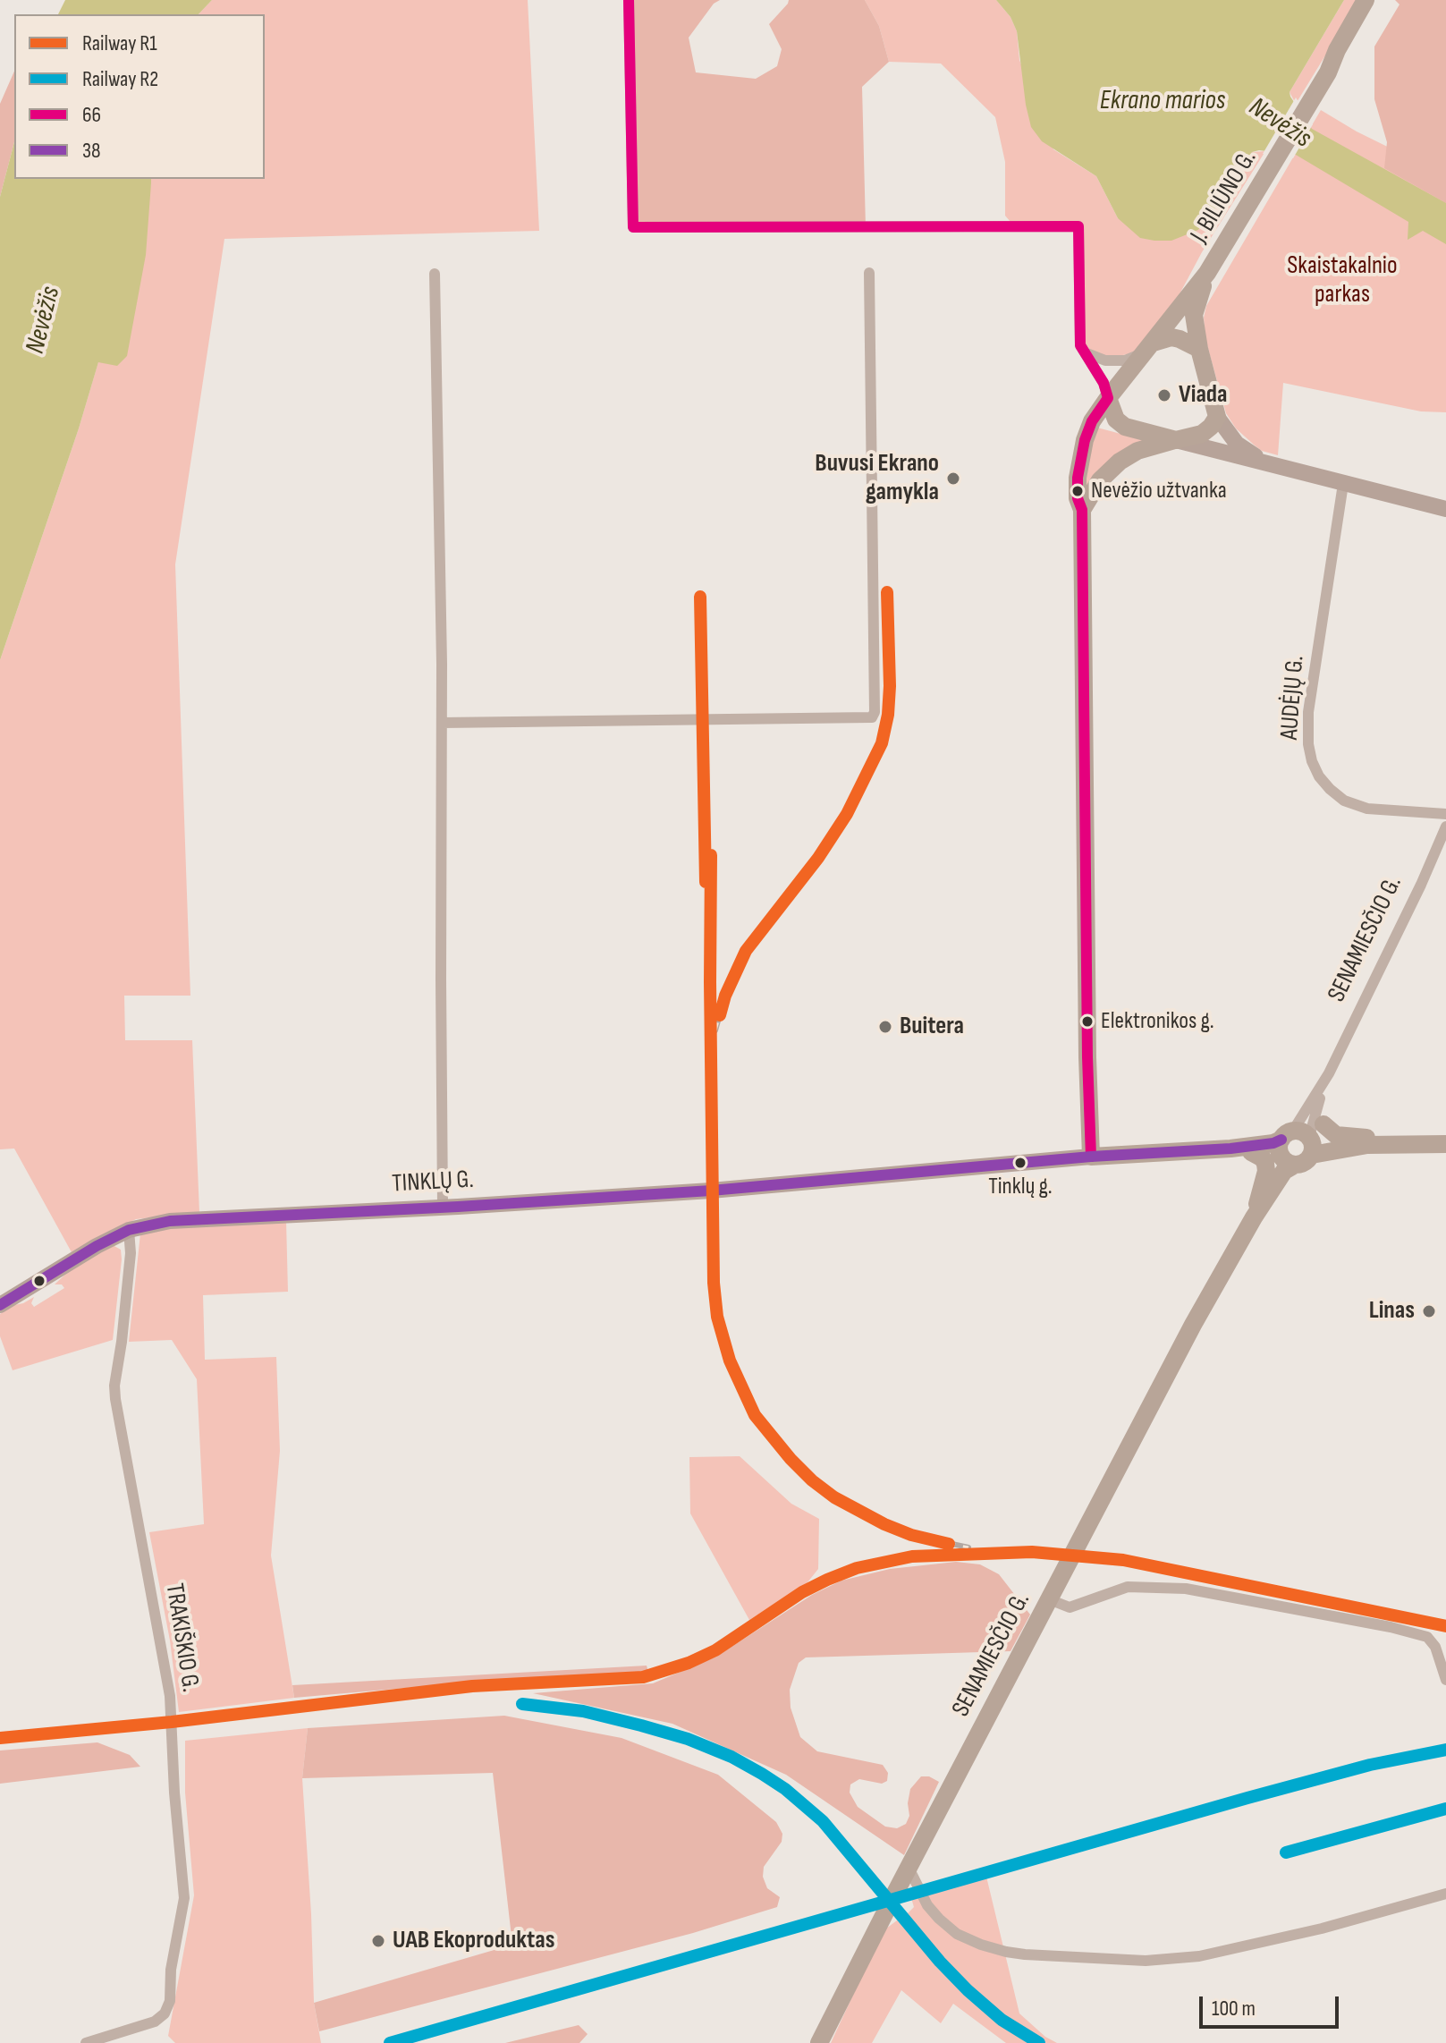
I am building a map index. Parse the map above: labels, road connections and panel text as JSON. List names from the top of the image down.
{
  "streets": {
    "main road": ["J. BILIŪNO G.", "SENAMIESČIO G.", "TINKLŲ G."],
    "street": ["AUDĖJŲ G.", "TRAKIŠKIO G."]
  },
  "crossings": [
    ["SENAMIESČIO G.", "TINKLŲ G."],
    ["TINKLŲ G.", "TRAKIŠKIO G."]
  ],
  "water": ["Ekrano marios", "Nevėžis"],
  "parks": ["Skaistakalnio parkas"],
  "places": [
    "Viada",
    "Buvusi Ekrano gamykla",
    "Nevėžio užtvanka",
    "Elektronikos g.",
    "Buitera",
    "Tinklų g.",
    "Linas",
    "UAB Ekoproduktas"
  ],
  "lines": [
    "transit line 66",
    "rail line R1",
    "transit line 38",
    "rail line R2"
  ],
  "legend": [
    "Railway R1",
    "Railway R2",
    "66",
    "38"
  ],
  "scale_bar": "100 m"
}
